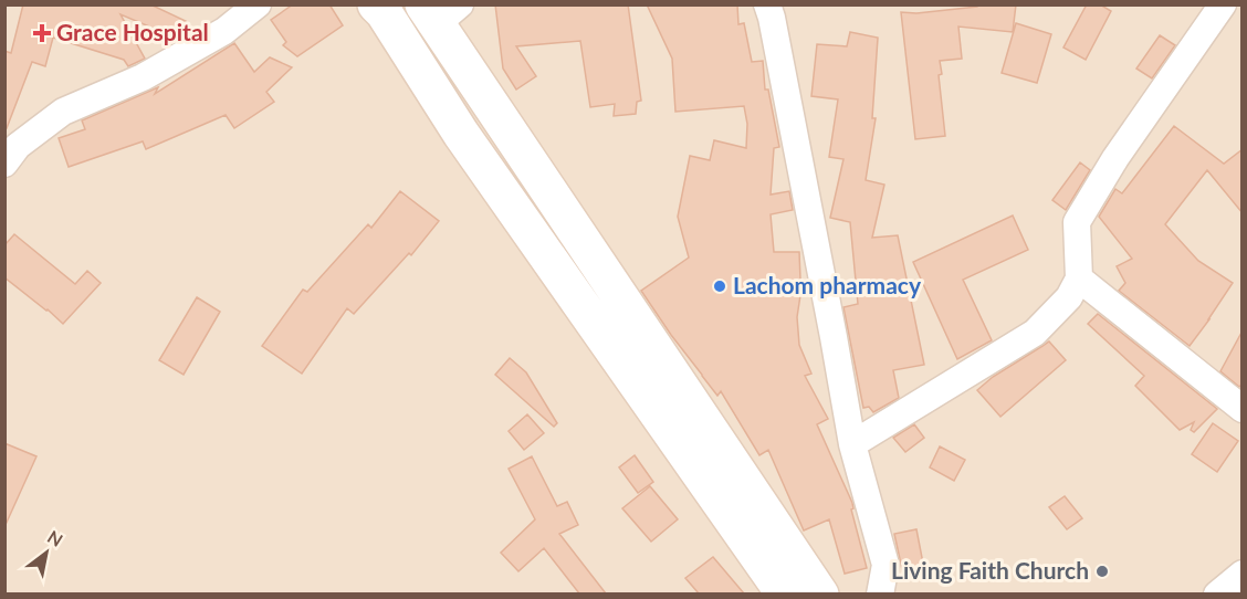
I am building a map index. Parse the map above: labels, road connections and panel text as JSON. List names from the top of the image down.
{
  "places": {
    "health": ["Grace Hospital"],
    "other": ["Lachom pharmacy", "Living Faith Church"]
  },
  "north": "top right"
}
